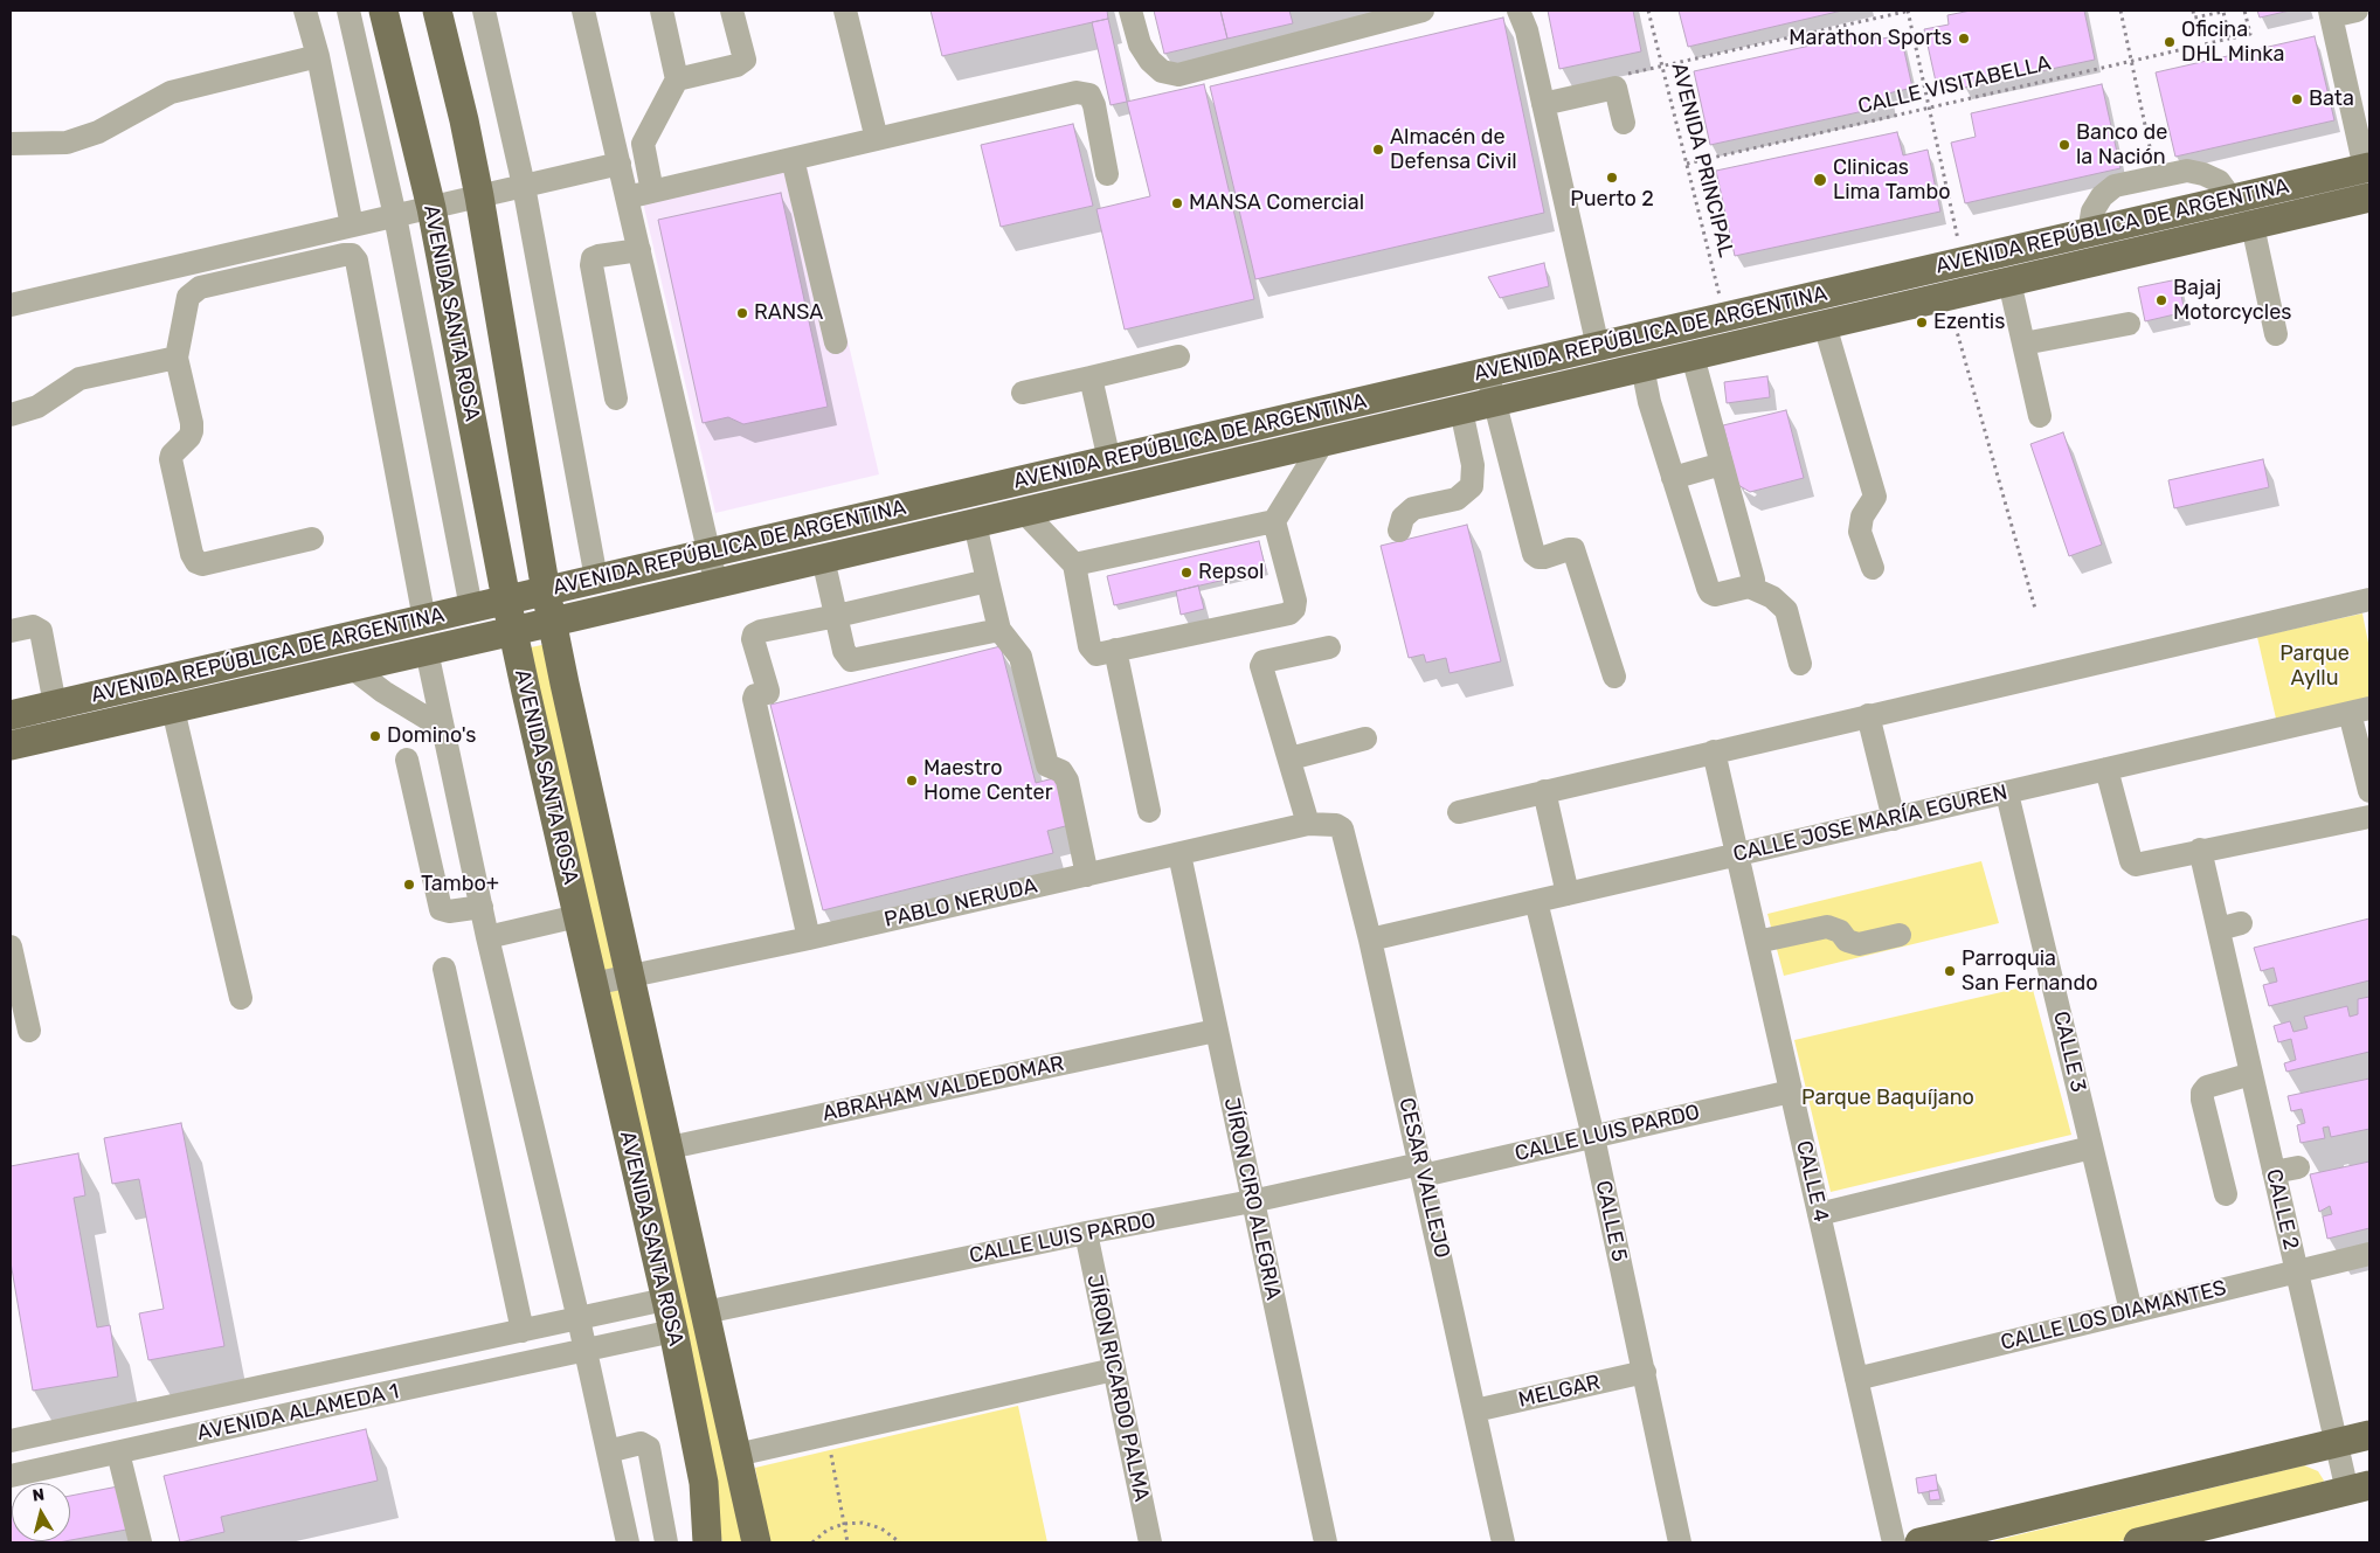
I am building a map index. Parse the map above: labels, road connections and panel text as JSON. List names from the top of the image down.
{
  "streets": {
    "main road": ["AVENIDA REPÚBLICA DE ARGENTINA", "AVENIDA SANTA ROSA"],
    "street": [
      "CALLE JOSE MARÍA EGUREN",
      "PABLO NERUDA",
      "CALLE 3",
      "ABRAHAM VALDEDOMAR",
      "CALLE LUIS PARDO",
      "CESAR VALLEJO",
      "CALLE 4",
      "JÍRON CIRO ALEGRIA",
      "CALLE 2",
      "CALLE 5",
      "CALLE LOS DIAMANTES",
      "JÍRON RICARDO PALMA",
      "MELGAR",
      "AVENIDA ALAMEDA 1"
    ],
    "path": ["CALLE VISITABELLA", "AVENIDA PRINCIPAL"]
  },
  "crossings": [
    ["CALLE VISITABELLA", "AVENIDA PRINCIPAL"],
    ["AVENIDA PRINCIPAL", "AVENIDA REPÚBLICA DE ARGENTINA"],
    ["AVENIDA REPÚBLICA DE ARGENTINA", "AVENIDA SANTA ROSA"],
    ["AVENIDA SANTA ROSA", "PABLO NERUDA"],
    ["AVENIDA SANTA ROSA", "ABRAHAM VALDEDOMAR"],
    ["AVENIDA SANTA ROSA", "CALLE LUIS PARDO"],
    ["AVENIDA SANTA ROSA", "AVENIDA ALAMEDA 1"],
    ["CALLE JOSE MARÍA EGUREN", "CALLE 3"],
    ["CALLE JOSE MARÍA EGUREN", "CESAR VALLEJO"],
    ["CALLE JOSE MARÍA EGUREN", "CALLE 4"],
    ["CALLE JOSE MARÍA EGUREN", "CALLE 5"],
    ["PABLO NERUDA", "CESAR VALLEJO"],
    ["PABLO NERUDA", "JÍRON CIRO ALEGRIA"],
    ["CALLE 3", "CALLE LOS DIAMANTES"],
    ["ABRAHAM VALDEDOMAR", "JÍRON CIRO ALEGRIA"],
    ["CALLE LUIS PARDO", "CESAR VALLEJO"],
    ["CALLE LUIS PARDO", "CALLE 4"],
    ["CALLE LUIS PARDO", "JÍRON CIRO ALEGRIA"],
    ["CALLE LUIS PARDO", "CALLE 5"],
    ["CALLE LUIS PARDO", "JÍRON RICARDO PALMA"],
    ["CESAR VALLEJO", "MELGAR"],
    ["CALLE 4", "CALLE LOS DIAMANTES"],
    ["CALLE 2", "CALLE LOS DIAMANTES"],
    ["CALLE 5", "MELGAR"]
  ],
  "parks": ["Parque Ayllu", "Parque Baquíjano"],
  "places": [
    "Marathon Sports",
    "Oficina DHL Minka",
    "Bata",
    "Banco de la Nación",
    "Almacén de Defensa Civil",
    "Puerto 2",
    "Clinicas Lima Tambo",
    "MANSA Comercial",
    "Bajaj Motorcycles",
    "RANSA",
    "Ezentis",
    "Repsol",
    "Domino's",
    "Maestro Home Center",
    "Tambo+",
    "Parroquia San Fernando"
  ],
  "north": "top"
}
